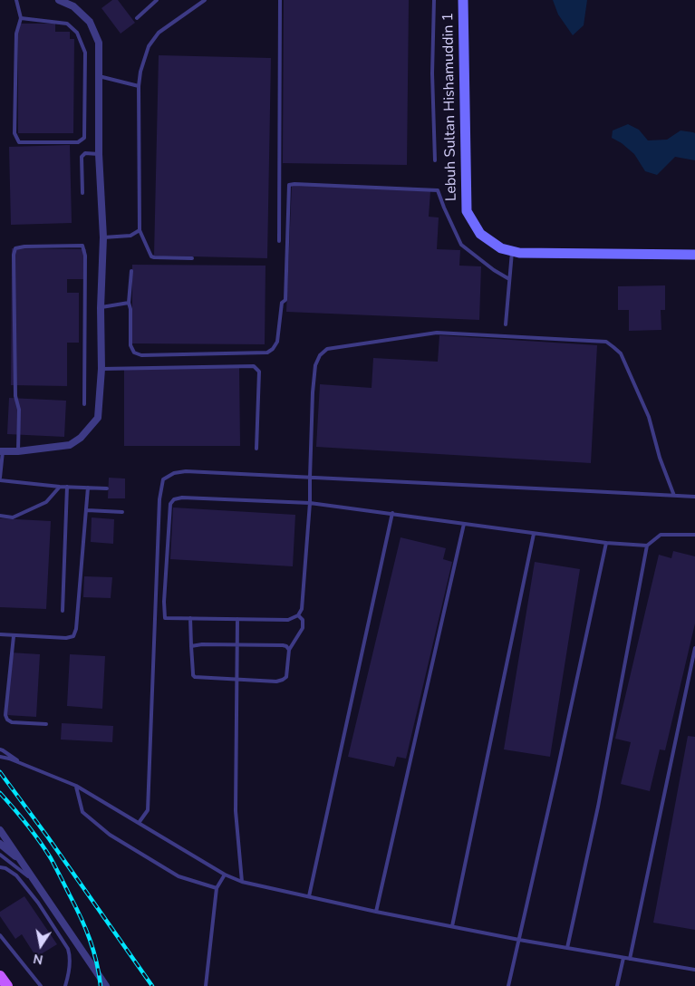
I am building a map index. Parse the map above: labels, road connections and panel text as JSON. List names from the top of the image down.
{
  "streets": {
    "street": ["Lebuh Sultan Hishamuddin 1"]
  },
  "north": "bottom"
}
